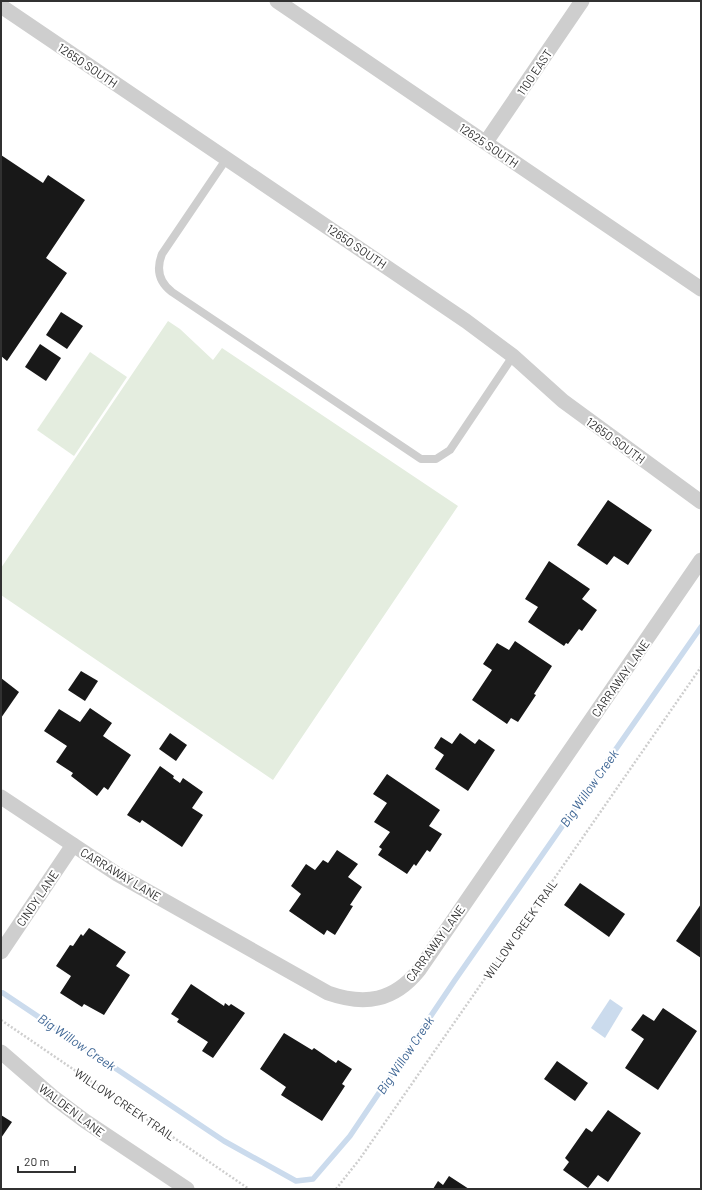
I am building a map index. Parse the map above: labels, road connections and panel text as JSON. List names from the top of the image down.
{
  "streets": {
    "street": [
      "12650 SOUTH",
      "1100 EAST",
      "12625 SOUTH",
      "CARRAWAY LANE",
      "CINDY LANE",
      "WALDEN LANE"
    ],
    "path": ["WILLOW CREEK TRAIL"]
  },
  "crossings": [
    ["1100 EAST", "12625 SOUTH"],
    ["CARRAWAY LANE", "CINDY LANE"]
  ],
  "water": ["Big Willow Creek"],
  "scale_bar": "20 m"
}
